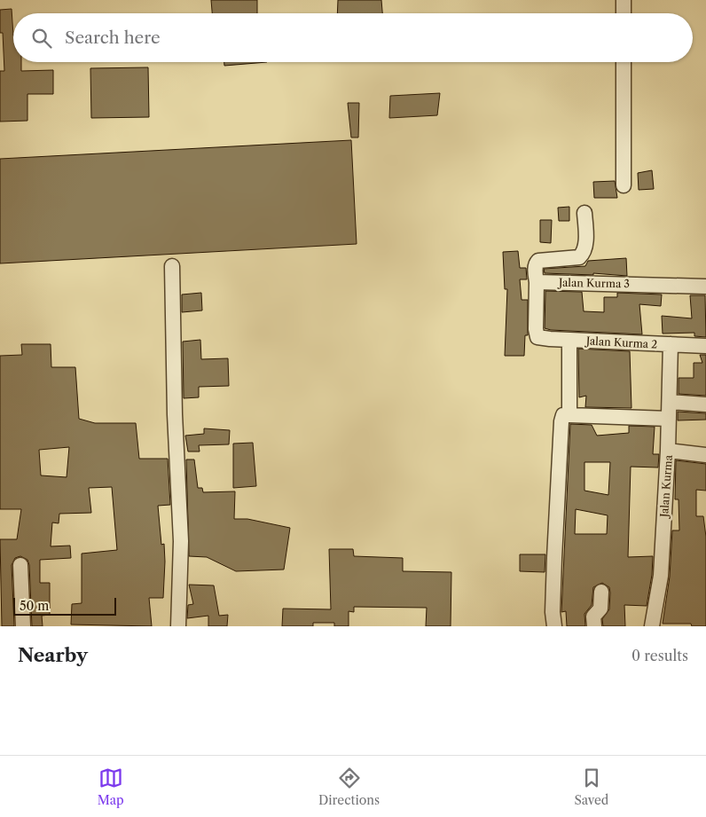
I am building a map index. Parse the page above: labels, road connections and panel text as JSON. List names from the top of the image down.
{
  "streets": {
    "street": ["Jalan Kurma 3", "Jalan Kurma 2", "Jalan Kurma"]
  },
  "crossings": [
    ["Jalan Kurma 3", "Jalan Kurma 2"],
    ["Jalan Kurma 2", "Jalan Kurma"]
  ],
  "scale_bar": "50 m",
  "page": {
    "search": "Search here",
    "scale": "50 m",
    "heading": ["Nearby", "0 results"],
    "nav": ["Map", "Directions", "Saved"]
  }
}
